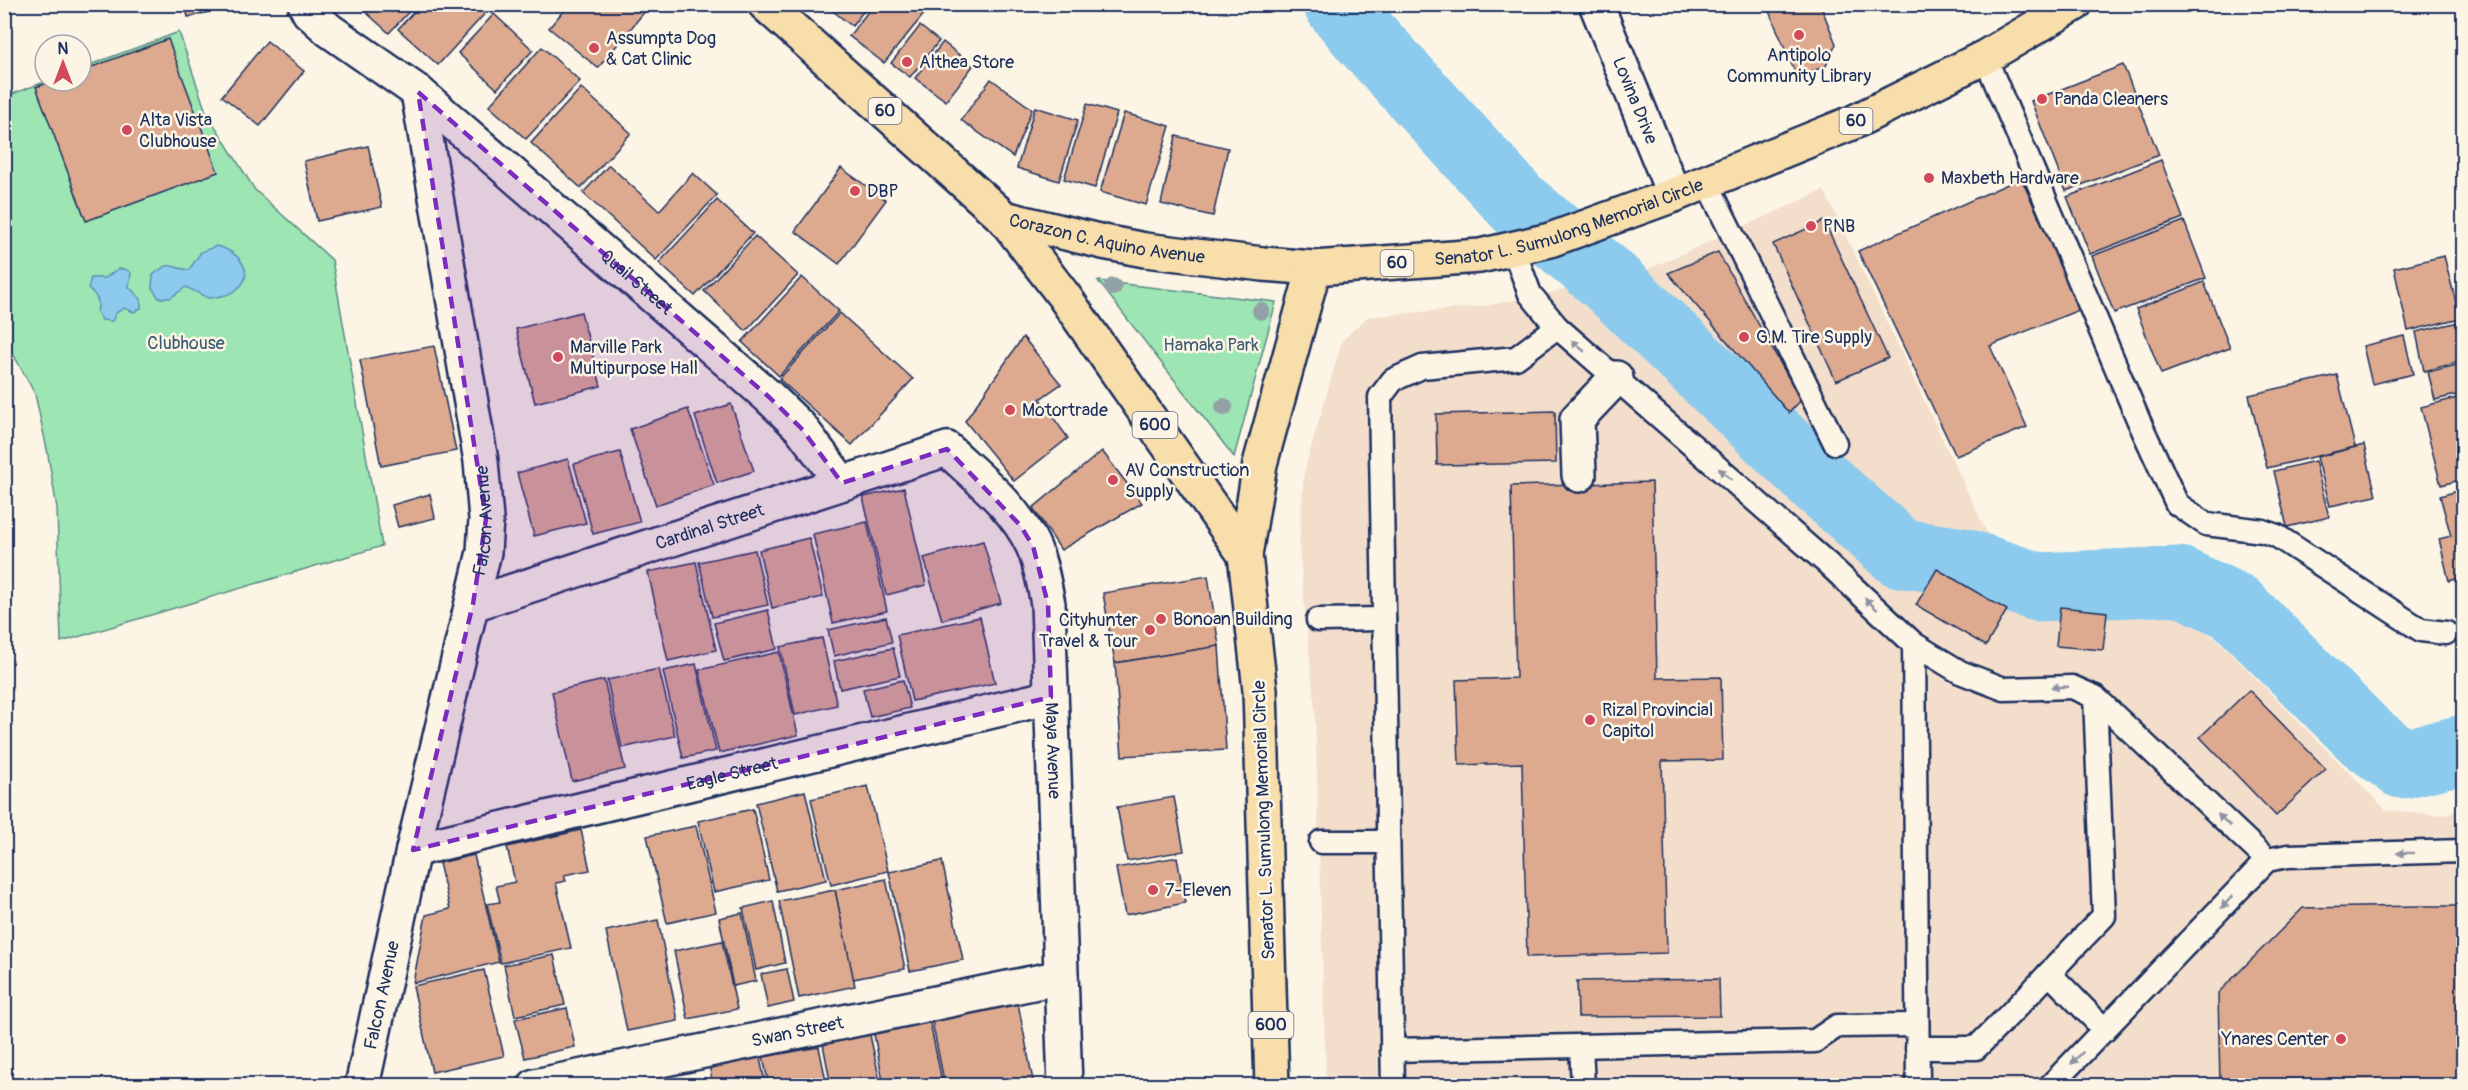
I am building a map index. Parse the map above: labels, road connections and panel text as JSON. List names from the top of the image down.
{
  "streets": {
    "main road": [
      "60",
      "Senator L. Sumulong Memorial Circle",
      "Corazon C. Aquino Avenue",
      "600"
    ],
    "street": [
      "Lovina Drive",
      "Quail Street",
      "Falcon Avenue",
      "Cardinal Street",
      "Maya Avenue",
      "Eagle Street",
      "Swan Street"
    ]
  },
  "crossings": [
    ["Lovina Drive", "Senator L. Sumulong Memorial Circle"],
    ["Senator L. Sumulong Memorial Circle", "Corazon C. Aquino Avenue"],
    ["Quail Street", "Falcon Avenue"],
    ["Quail Street", "Cardinal Street"],
    ["Falcon Avenue", "Cardinal Street"],
    ["Falcon Avenue", "Eagle Street"],
    ["Cardinal Street", "Maya Avenue"],
    ["Maya Avenue", "Eagle Street"],
    ["Maya Avenue", "Swan Street"]
  ],
  "parks": ["Clubhouse", "Hamaka Park"],
  "places": [
    "Antipolo Community Library",
    "Assumpta Dog & Cat Clinic",
    "Althea Store",
    "Panda Cleaners",
    "Alta Vista Clubhouse",
    "Maxbeth Hardware",
    "DBP",
    "PNB",
    "G.M. Tire Supply",
    "Marville Park Multipurpose Hall",
    "Motortrade",
    "AV Construction Supply",
    "Bonoan Building",
    "Cityhunter Travel & Tour",
    "Rizal Provincial Capitol",
    "7-Eleven",
    "Ynares Center"
  ],
  "north": "top"
}
